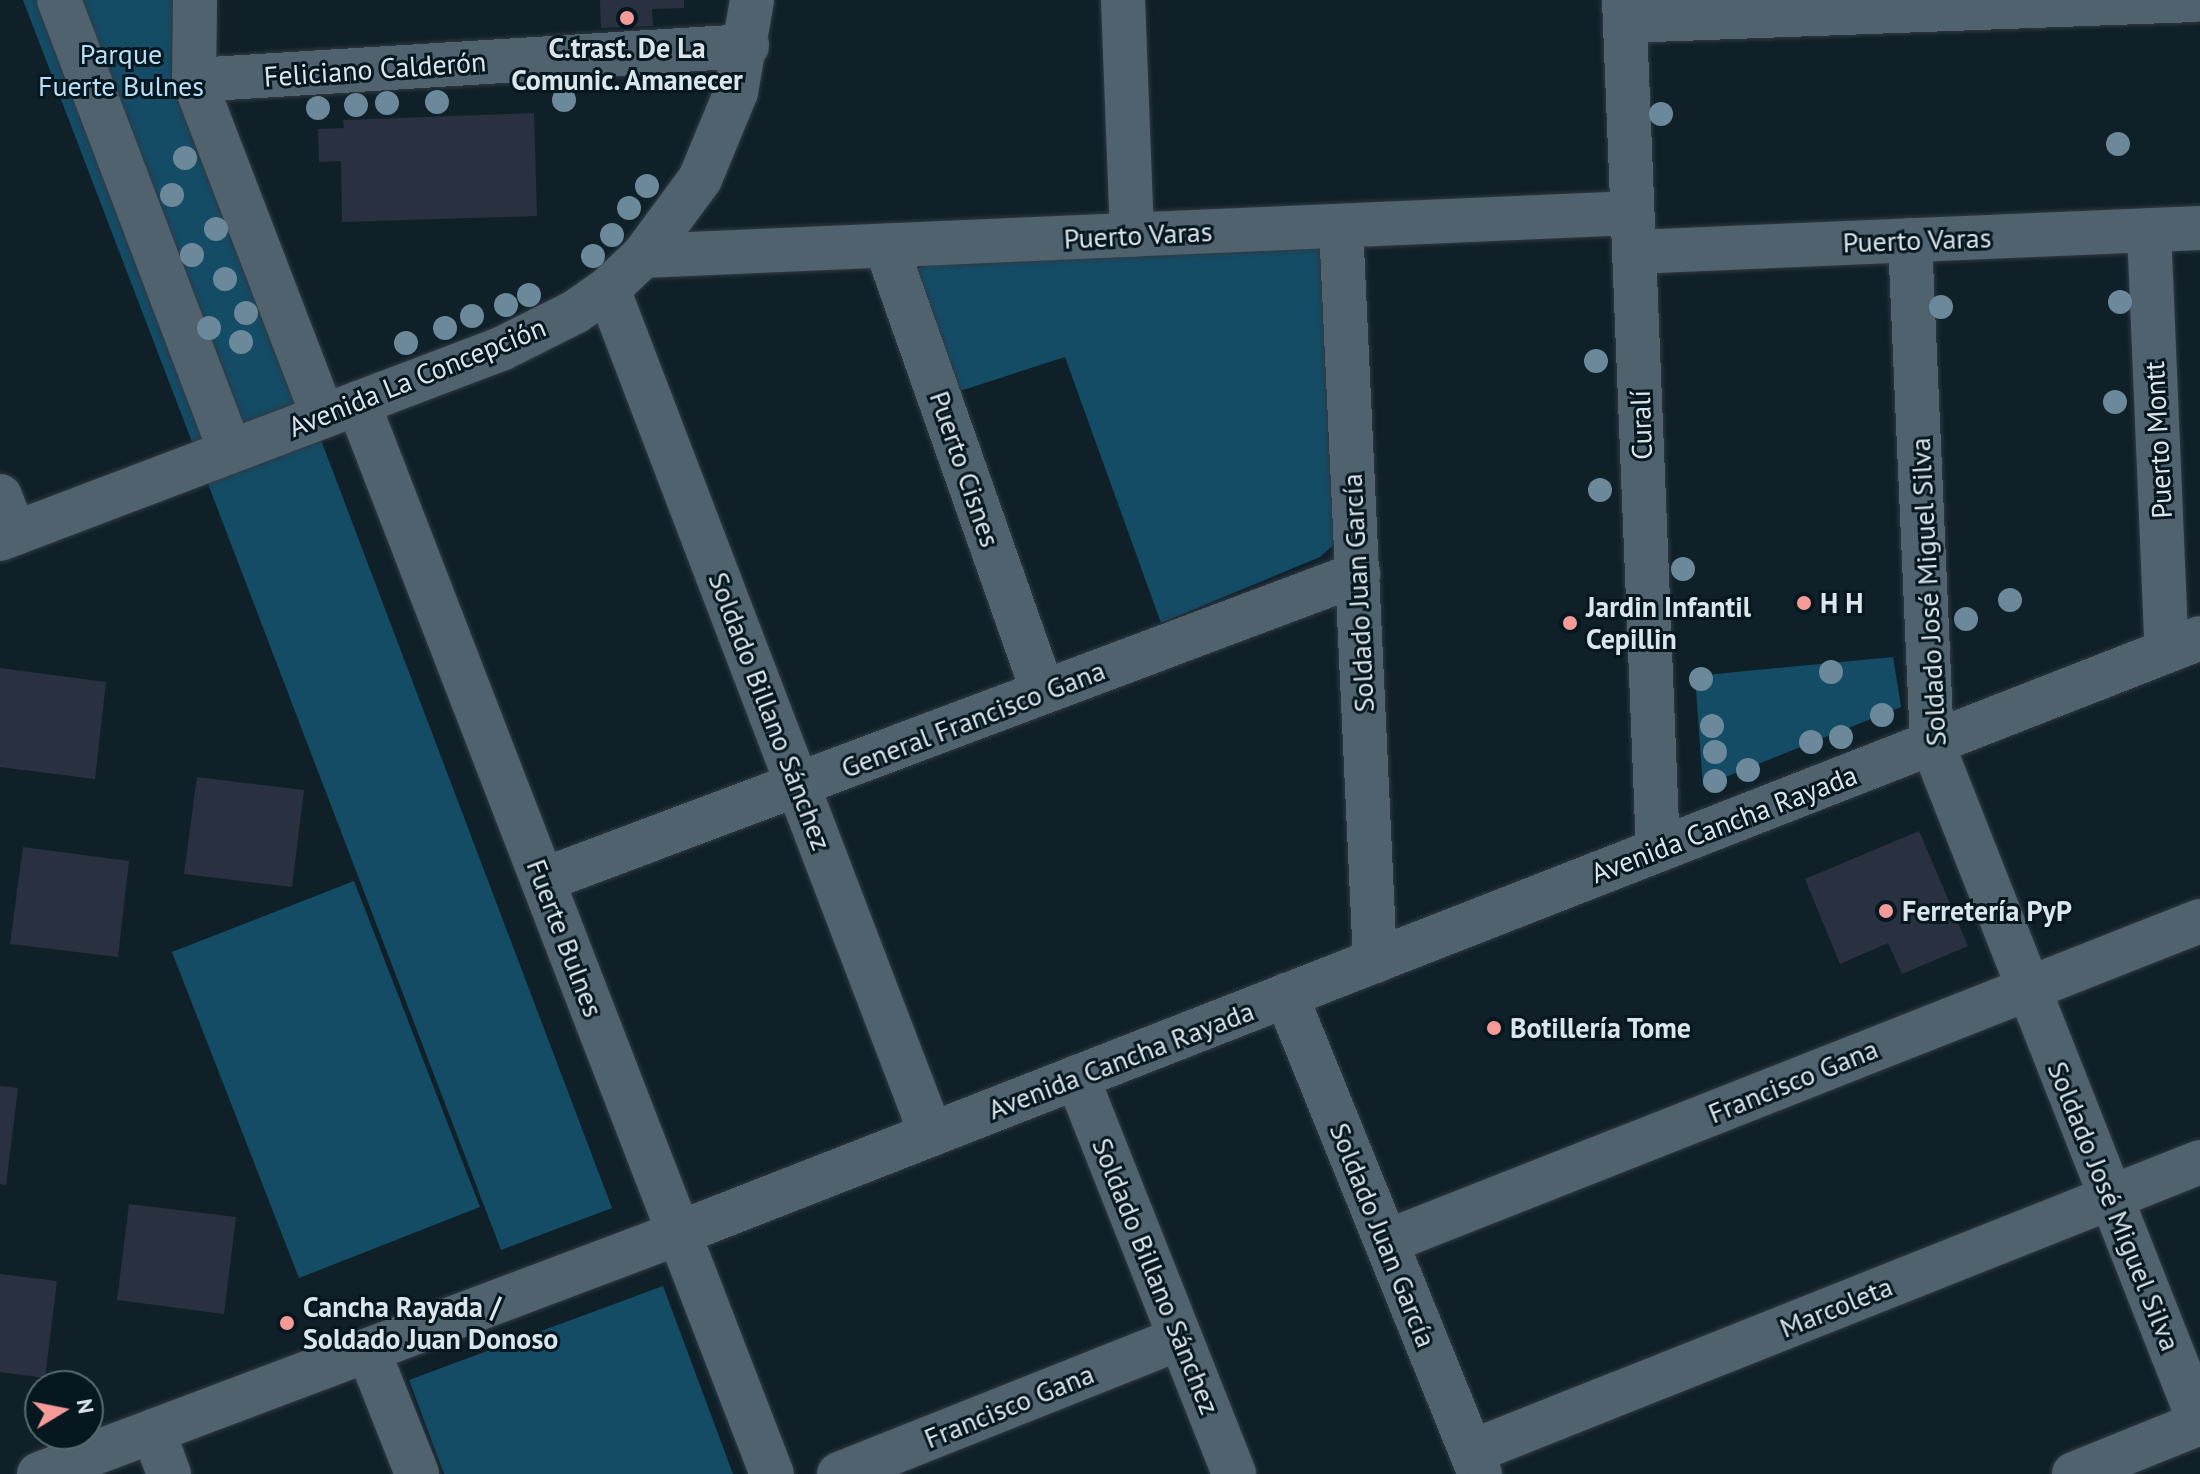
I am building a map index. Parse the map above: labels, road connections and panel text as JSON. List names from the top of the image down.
{
  "streets": {
    "street": [
      "Feliciano Calderón",
      "Puerto Varas",
      "Avenida La Concepción",
      "Curalí",
      "Puerto Montt",
      "Puerto Cisnes",
      "Soldado José Miguel Silva",
      "Soldado Juan García",
      "Soldado Billano Sánchez",
      "General Francisco Gana",
      "Avenida Cancha Rayada",
      "Fuerte Bulnes",
      "Francisco Gana",
      "Marcoleta"
    ]
  },
  "crossings": [
    ["Feliciano Calderón", "Avenida La Concepción"],
    ["Feliciano Calderón", "Fuerte Bulnes"],
    ["Puerto Varas", "Avenida La Concepción"],
    ["Puerto Varas", "Curalí"],
    ["Puerto Varas", "Puerto Montt"],
    ["Puerto Varas", "Puerto Cisnes"],
    ["Puerto Varas", "Soldado José Miguel Silva"],
    ["Puerto Varas", "Soldado Juan García"],
    ["Avenida La Concepción", "Soldado Billano Sánchez"],
    ["Avenida La Concepción", "Fuerte Bulnes"],
    ["Curalí", "Avenida Cancha Rayada"],
    ["Puerto Montt", "Avenida Cancha Rayada"],
    ["Puerto Cisnes", "General Francisco Gana"],
    ["Soldado José Miguel Silva", "Avenida Cancha Rayada"],
    ["Soldado José Miguel Silva", "Francisco Gana"],
    ["Soldado José Miguel Silva", "Marcoleta"],
    ["Soldado Juan García", "General Francisco Gana"],
    ["Soldado Juan García", "Avenida Cancha Rayada"],
    ["Soldado Juan García", "Francisco Gana"],
    ["Soldado Juan García", "Marcoleta"],
    ["Soldado Billano Sánchez", "General Francisco Gana"],
    ["Soldado Billano Sánchez", "Avenida Cancha Rayada"],
    ["Soldado Billano Sánchez", "Francisco Gana"],
    ["General Francisco Gana", "Fuerte Bulnes"],
    ["Avenida Cancha Rayada", "Fuerte Bulnes"]
  ],
  "parks": ["Parque Fuerte Bulnes"],
  "places": [
    "C.trast. De La Comunic. Amanecer",
    "H H",
    "Jardin Infantil Cepillin",
    "Ferretería PyP",
    "Botillería Tome",
    "Cancha Rayada / Soldado Juan Donoso"
  ],
  "north": "right"
}
